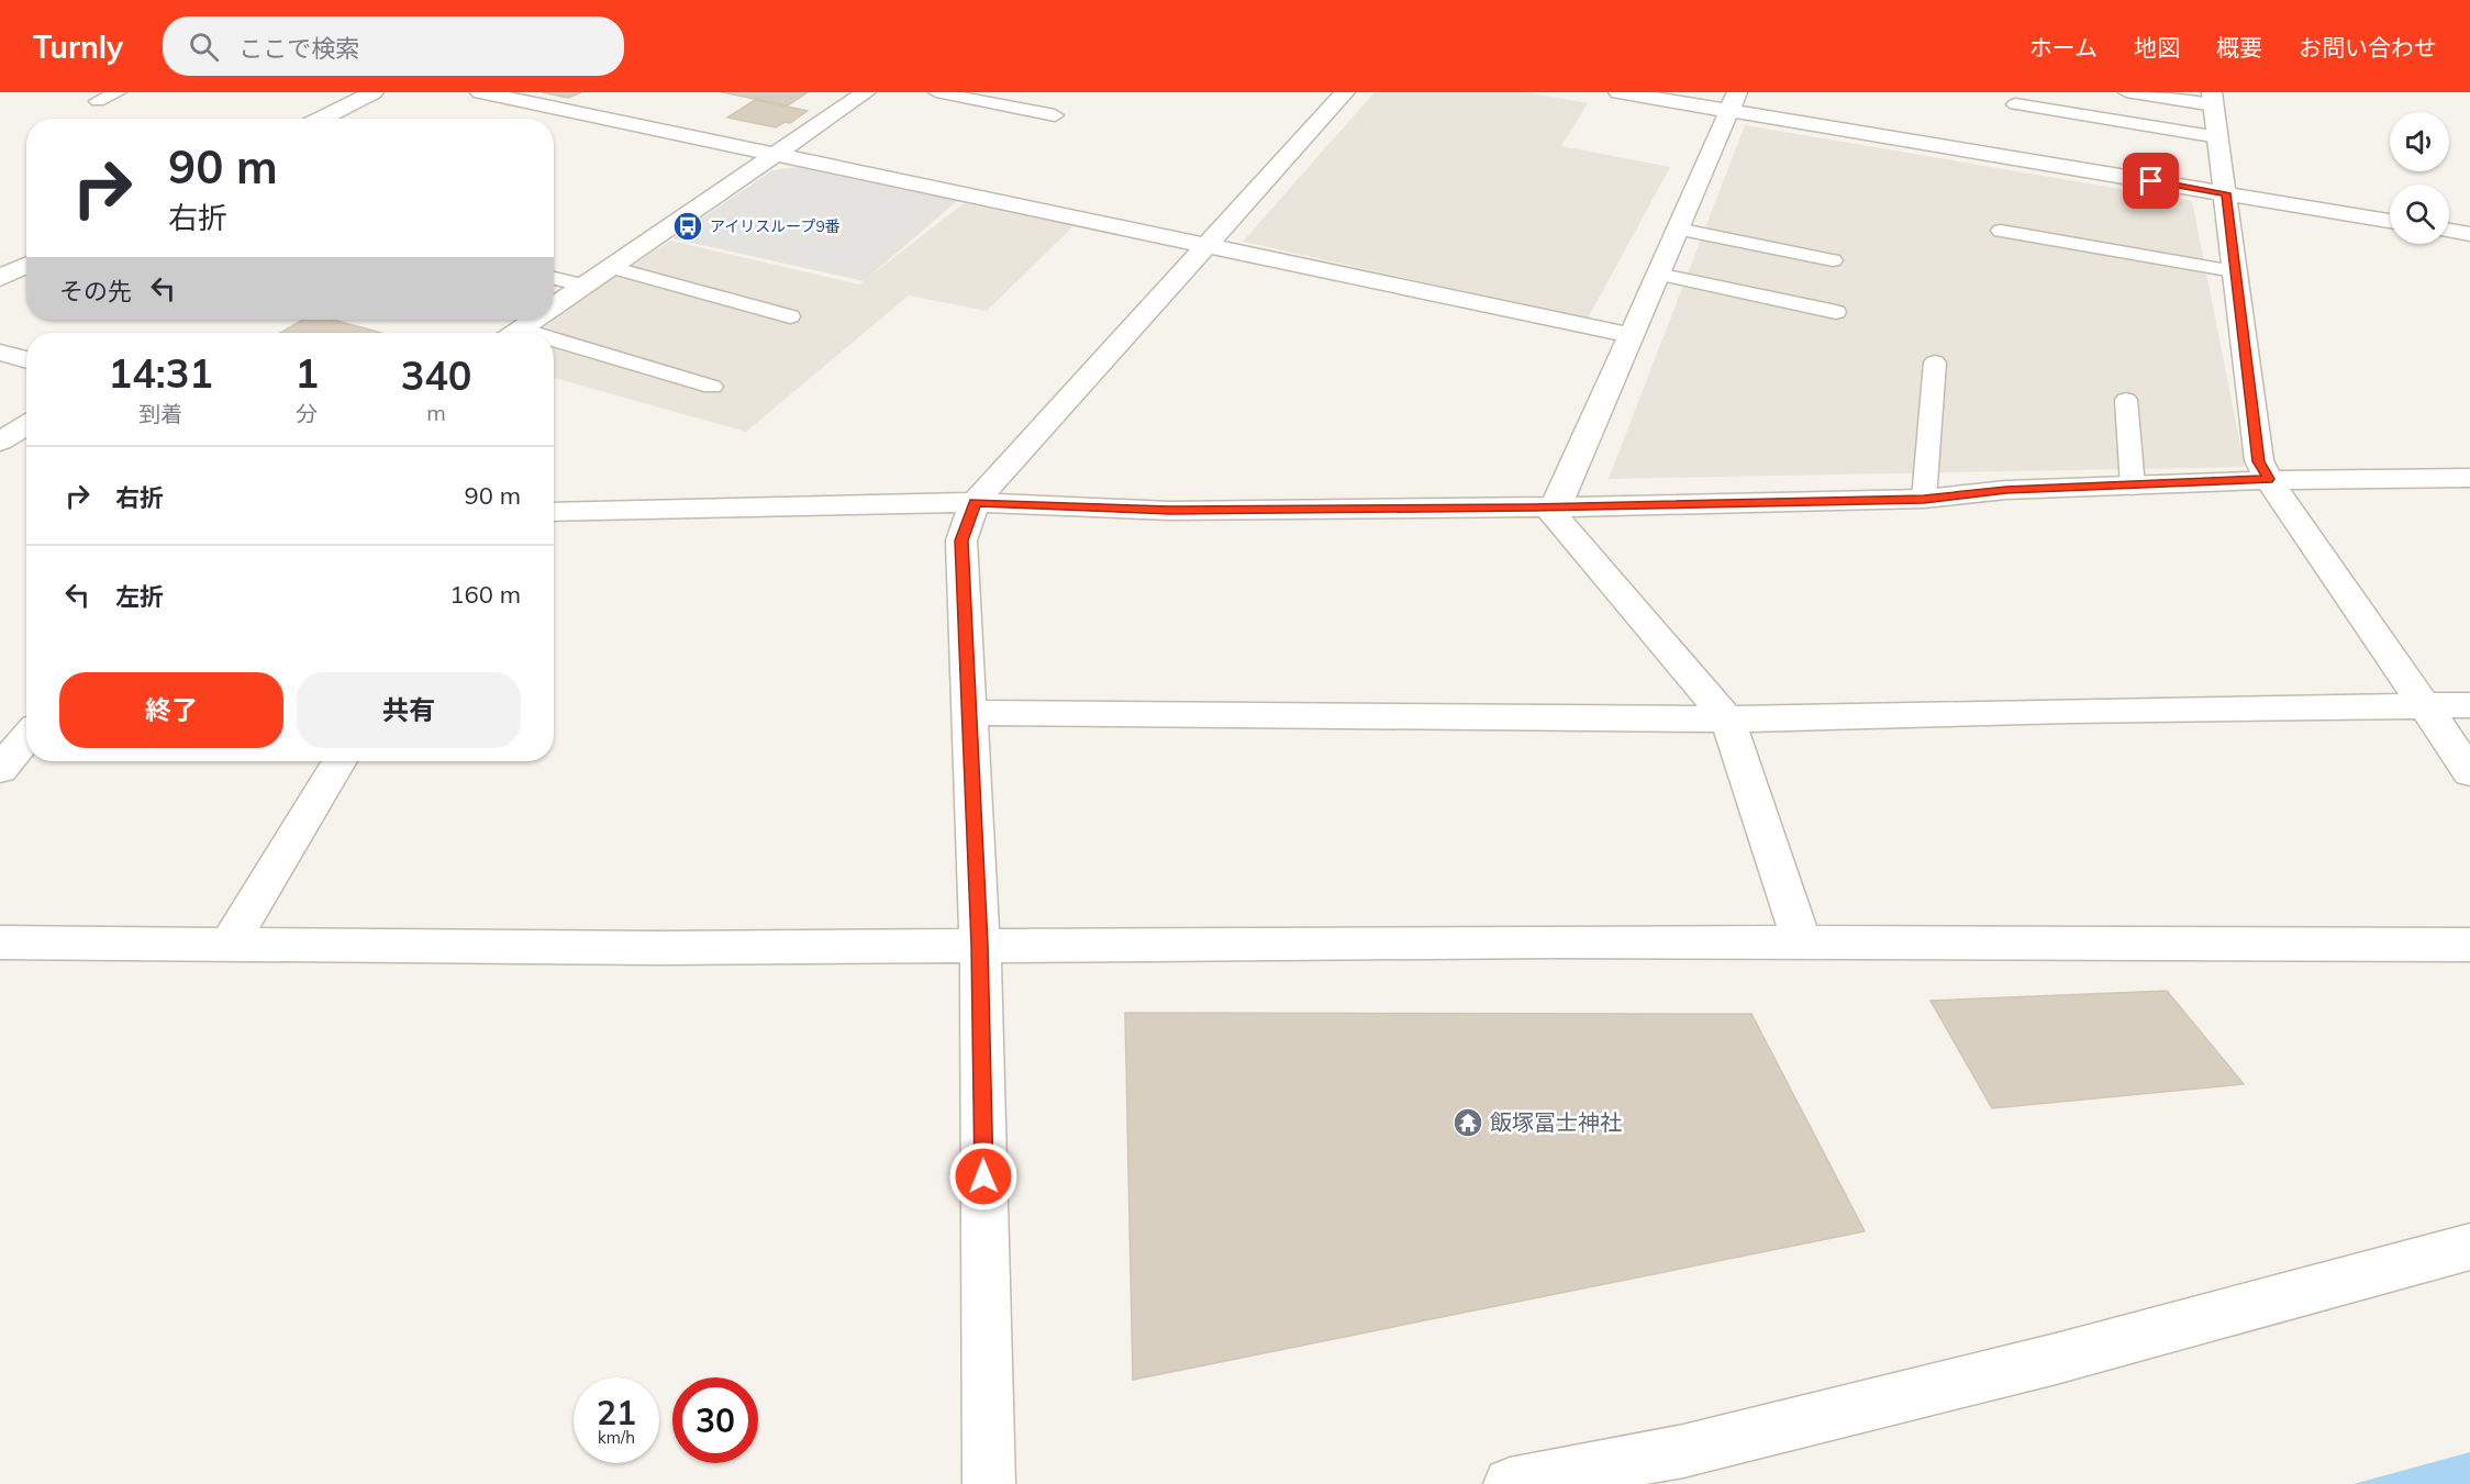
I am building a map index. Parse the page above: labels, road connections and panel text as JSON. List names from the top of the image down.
{
  "places": {
    "bus stop": ["アイリスループ9番"],
    "temple": ["飯塚冨士神社"]
  },
  "page": {
    "header": "Turnly",
    "search": "ここで検索",
    "nav": [
      "ホーム",
      "地図",
      "概要",
      "お問い合わせ"
    ],
    "turn": ["90 m", "右折"],
    "then": "その先",
    "eta": [
      "14:31",
      "到着",
      "1",
      "分",
      "340",
      "m"
    ],
    "list": [
      {
        "name": "右折",
        "value": "90 m"
      },
      {
        "name": "左折",
        "value": "160 m"
      }
    ],
    "buttons": ["終了", "共有"],
    "speed": "21 km/h",
    "limit": "30"
  }
}
